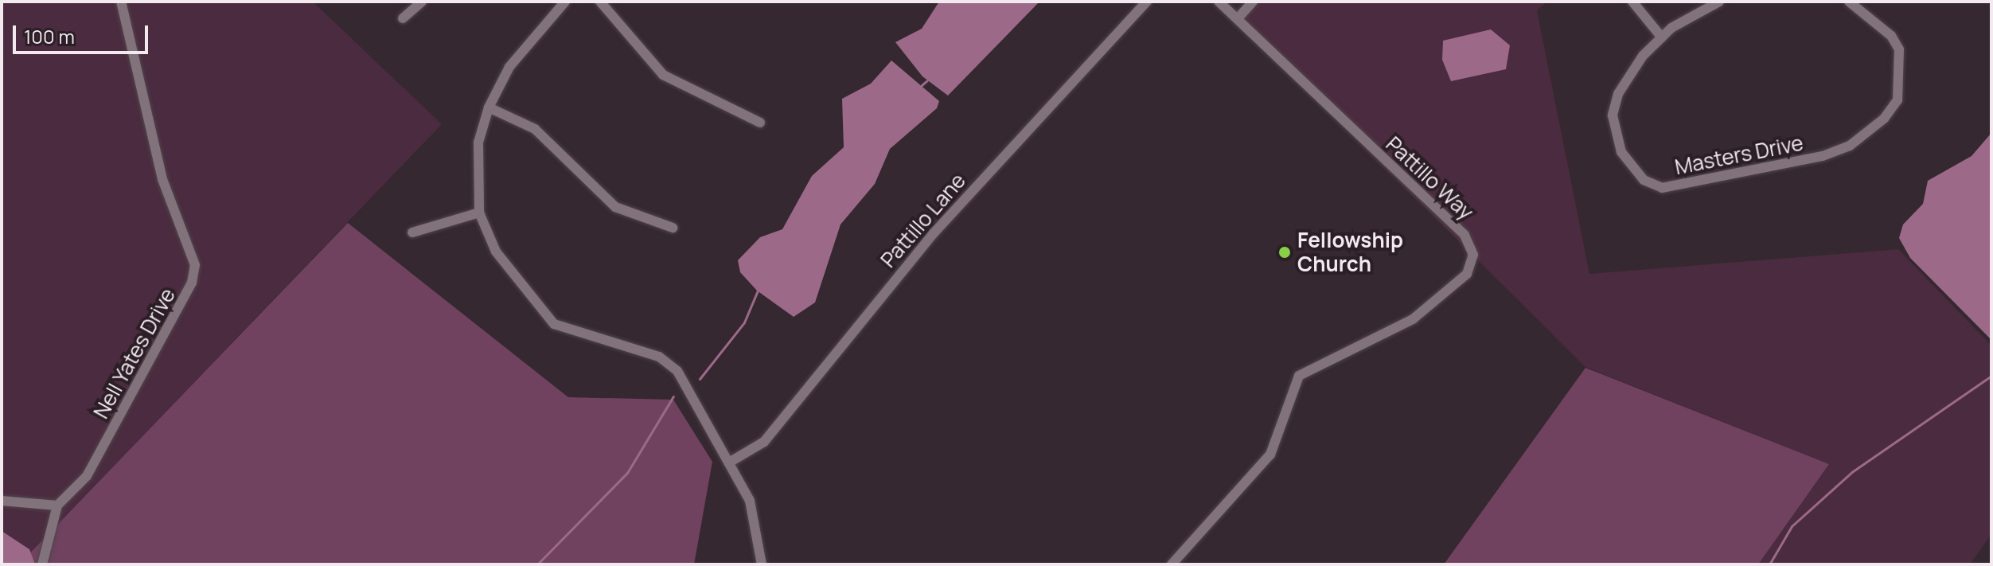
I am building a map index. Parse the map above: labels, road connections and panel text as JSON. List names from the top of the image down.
{
  "streets": {
    "street": [
      "Masters Drive",
      "Pattillo Way",
      "Pattillo Lane",
      "Nell Yates Drive"
    ]
  },
  "places": ["Fellowship Church"],
  "scale_bar": "100 m"
}
